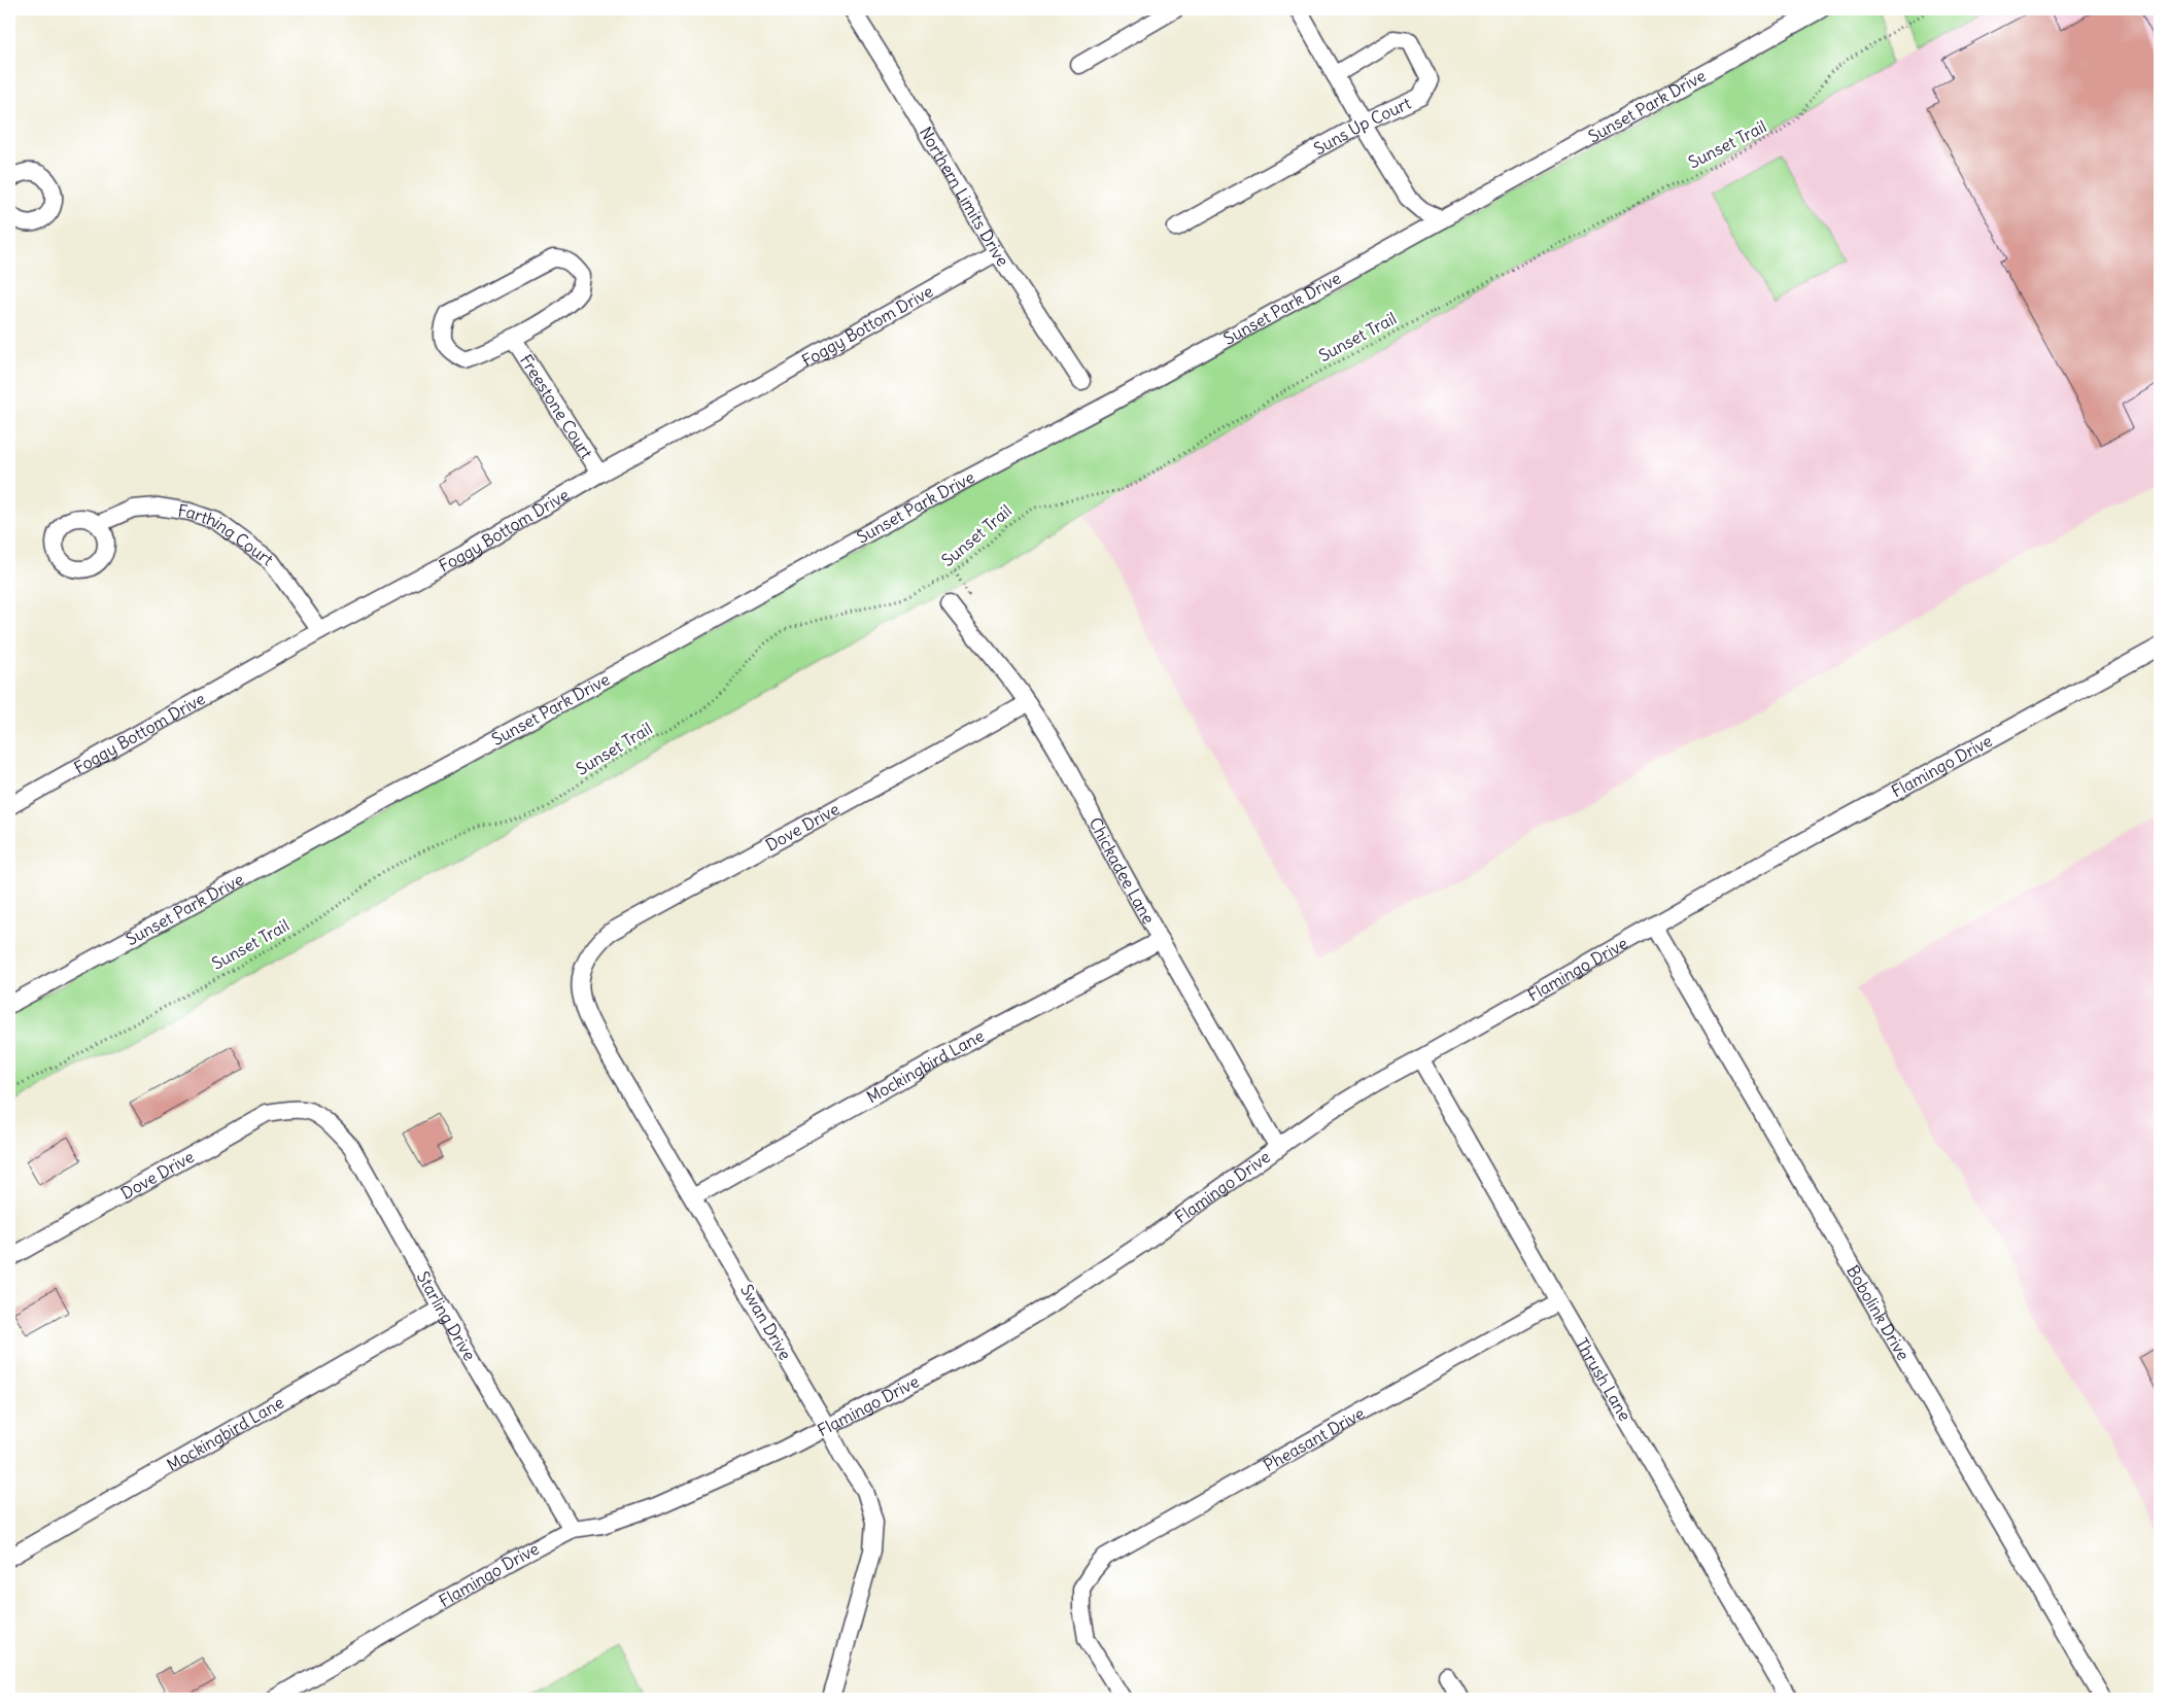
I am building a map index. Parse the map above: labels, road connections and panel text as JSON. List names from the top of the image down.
{
  "streets": {
    "street": [
      "Sunset Park Drive",
      "Suns Up Court",
      "Northern Limits Drive",
      "Foggy Bottom Drive",
      "Freestone Court",
      "Farthing Court",
      "Flamingo Drive",
      "Dove Drive",
      "Chickadee Lane",
      "Mockingbird Lane",
      "Bobolink Drive",
      "Starling Drive",
      "Swan Drive",
      "Thrush Lane",
      "Pheasant Drive"
    ],
    "path": ["Sunset Trail"]
  },
  "crossings": [
    ["Northern Limits Drive", "Foggy Bottom Drive"],
    ["Foggy Bottom Drive", "Freestone Court"],
    ["Foggy Bottom Drive", "Farthing Court"],
    ["Flamingo Drive", "Chickadee Lane"],
    ["Flamingo Drive", "Bobolink Drive"],
    ["Flamingo Drive", "Starling Drive"],
    ["Flamingo Drive", "Swan Drive"],
    ["Flamingo Drive", "Thrush Lane"],
    ["Dove Drive", "Chickadee Lane"],
    ["Dove Drive", "Starling Drive"],
    ["Dove Drive", "Swan Drive"],
    ["Chickadee Lane", "Mockingbird Lane"],
    ["Mockingbird Lane", "Starling Drive"],
    ["Mockingbird Lane", "Swan Drive"],
    ["Thrush Lane", "Pheasant Drive"]
  ]
}
